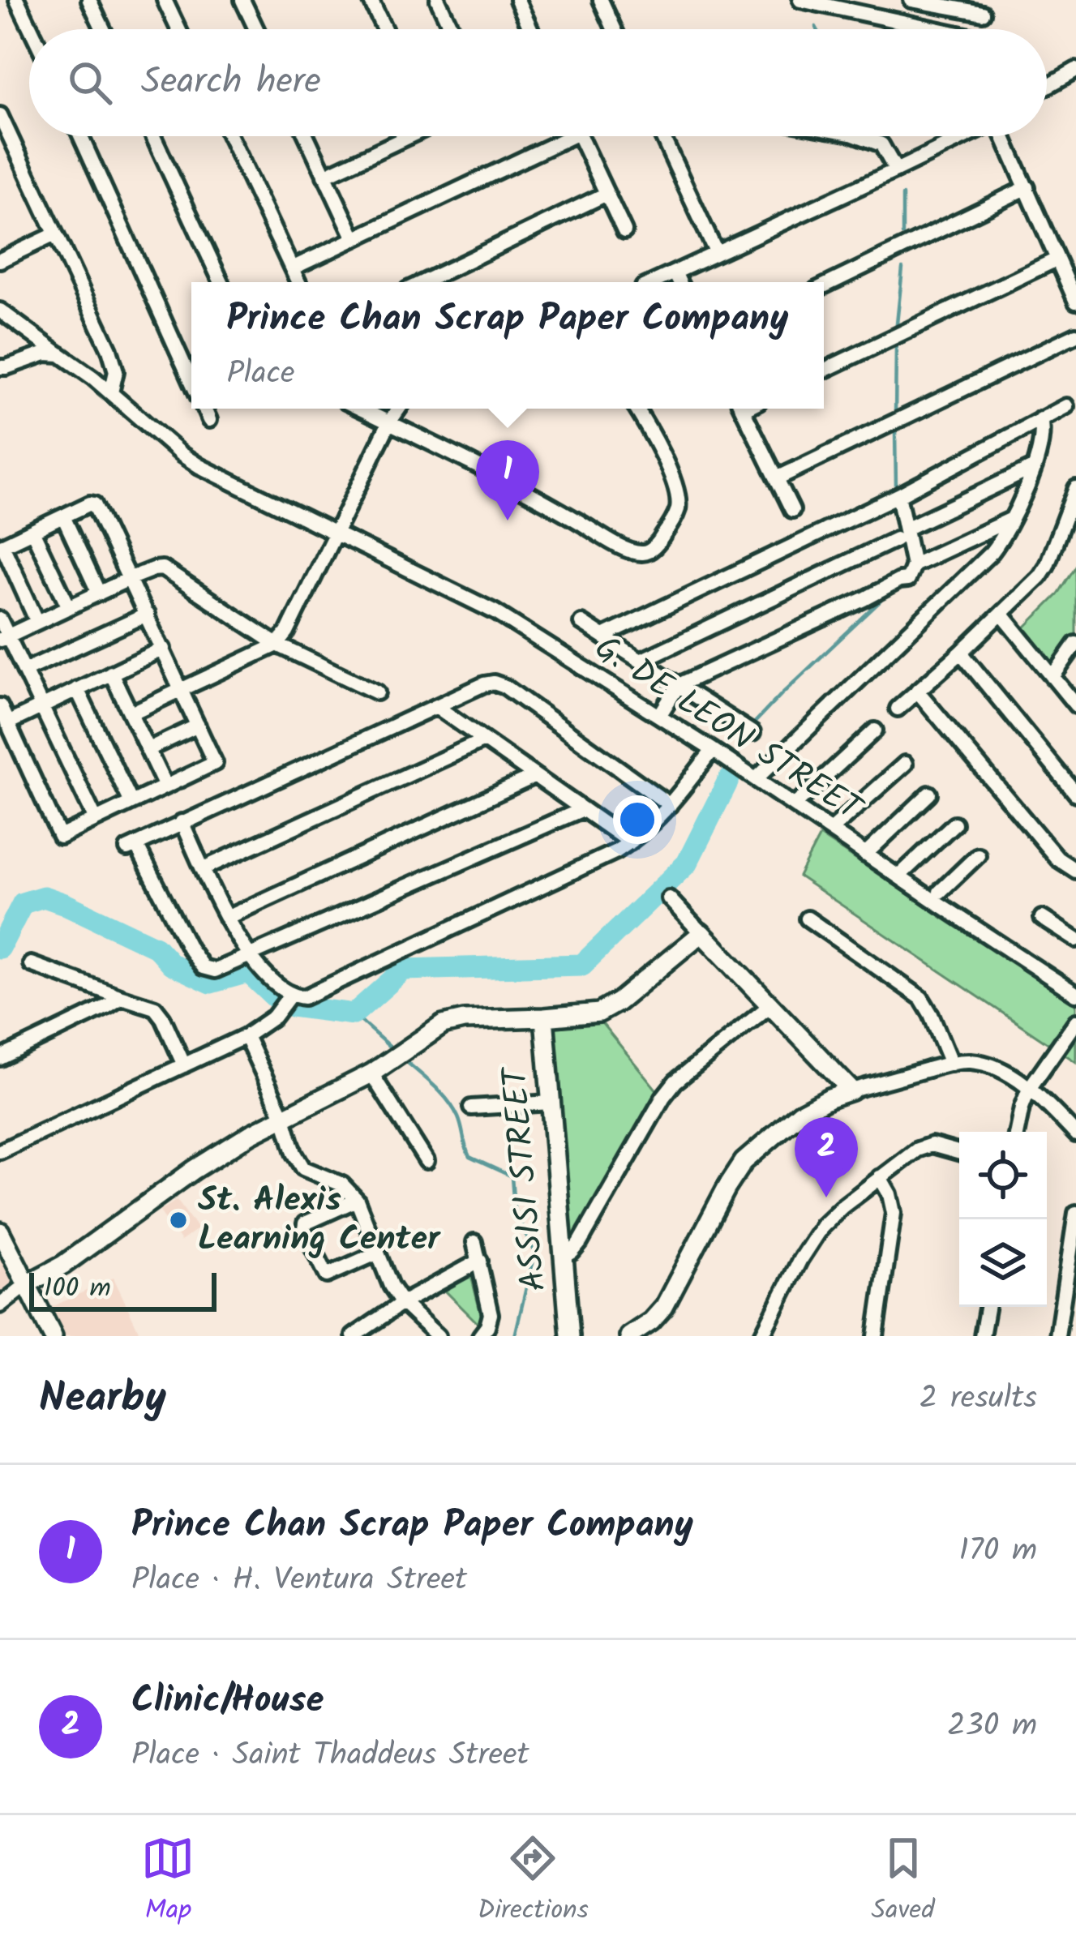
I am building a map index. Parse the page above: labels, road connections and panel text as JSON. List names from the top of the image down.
{
  "streets": {
    "street": ["G. DE LEON STREET", "ASSISI STREET"]
  },
  "places": ["St. Alexis Learning Center"],
  "scale_bar": "100 m",
  "page": {
    "search": "Search here",
    "popup": ["Prince Chan Scrap Paper Company", "Place"],
    "pins": ["1", "2"],
    "scale": "100 m",
    "heading": ["Nearby", "2 results"],
    "list": [
      {
        "mark": "1",
        "name": "Prince Chan Scrap Paper Company",
        "note": "Place · H. Ventura Street",
        "value": "170 m"
      },
      {
        "mark": "2",
        "name": "Clinic/House",
        "note": "Place · Saint Thaddeus Street",
        "value": "230 m"
      }
    ],
    "nav": ["Map", "Directions", "Saved"]
  }
}
